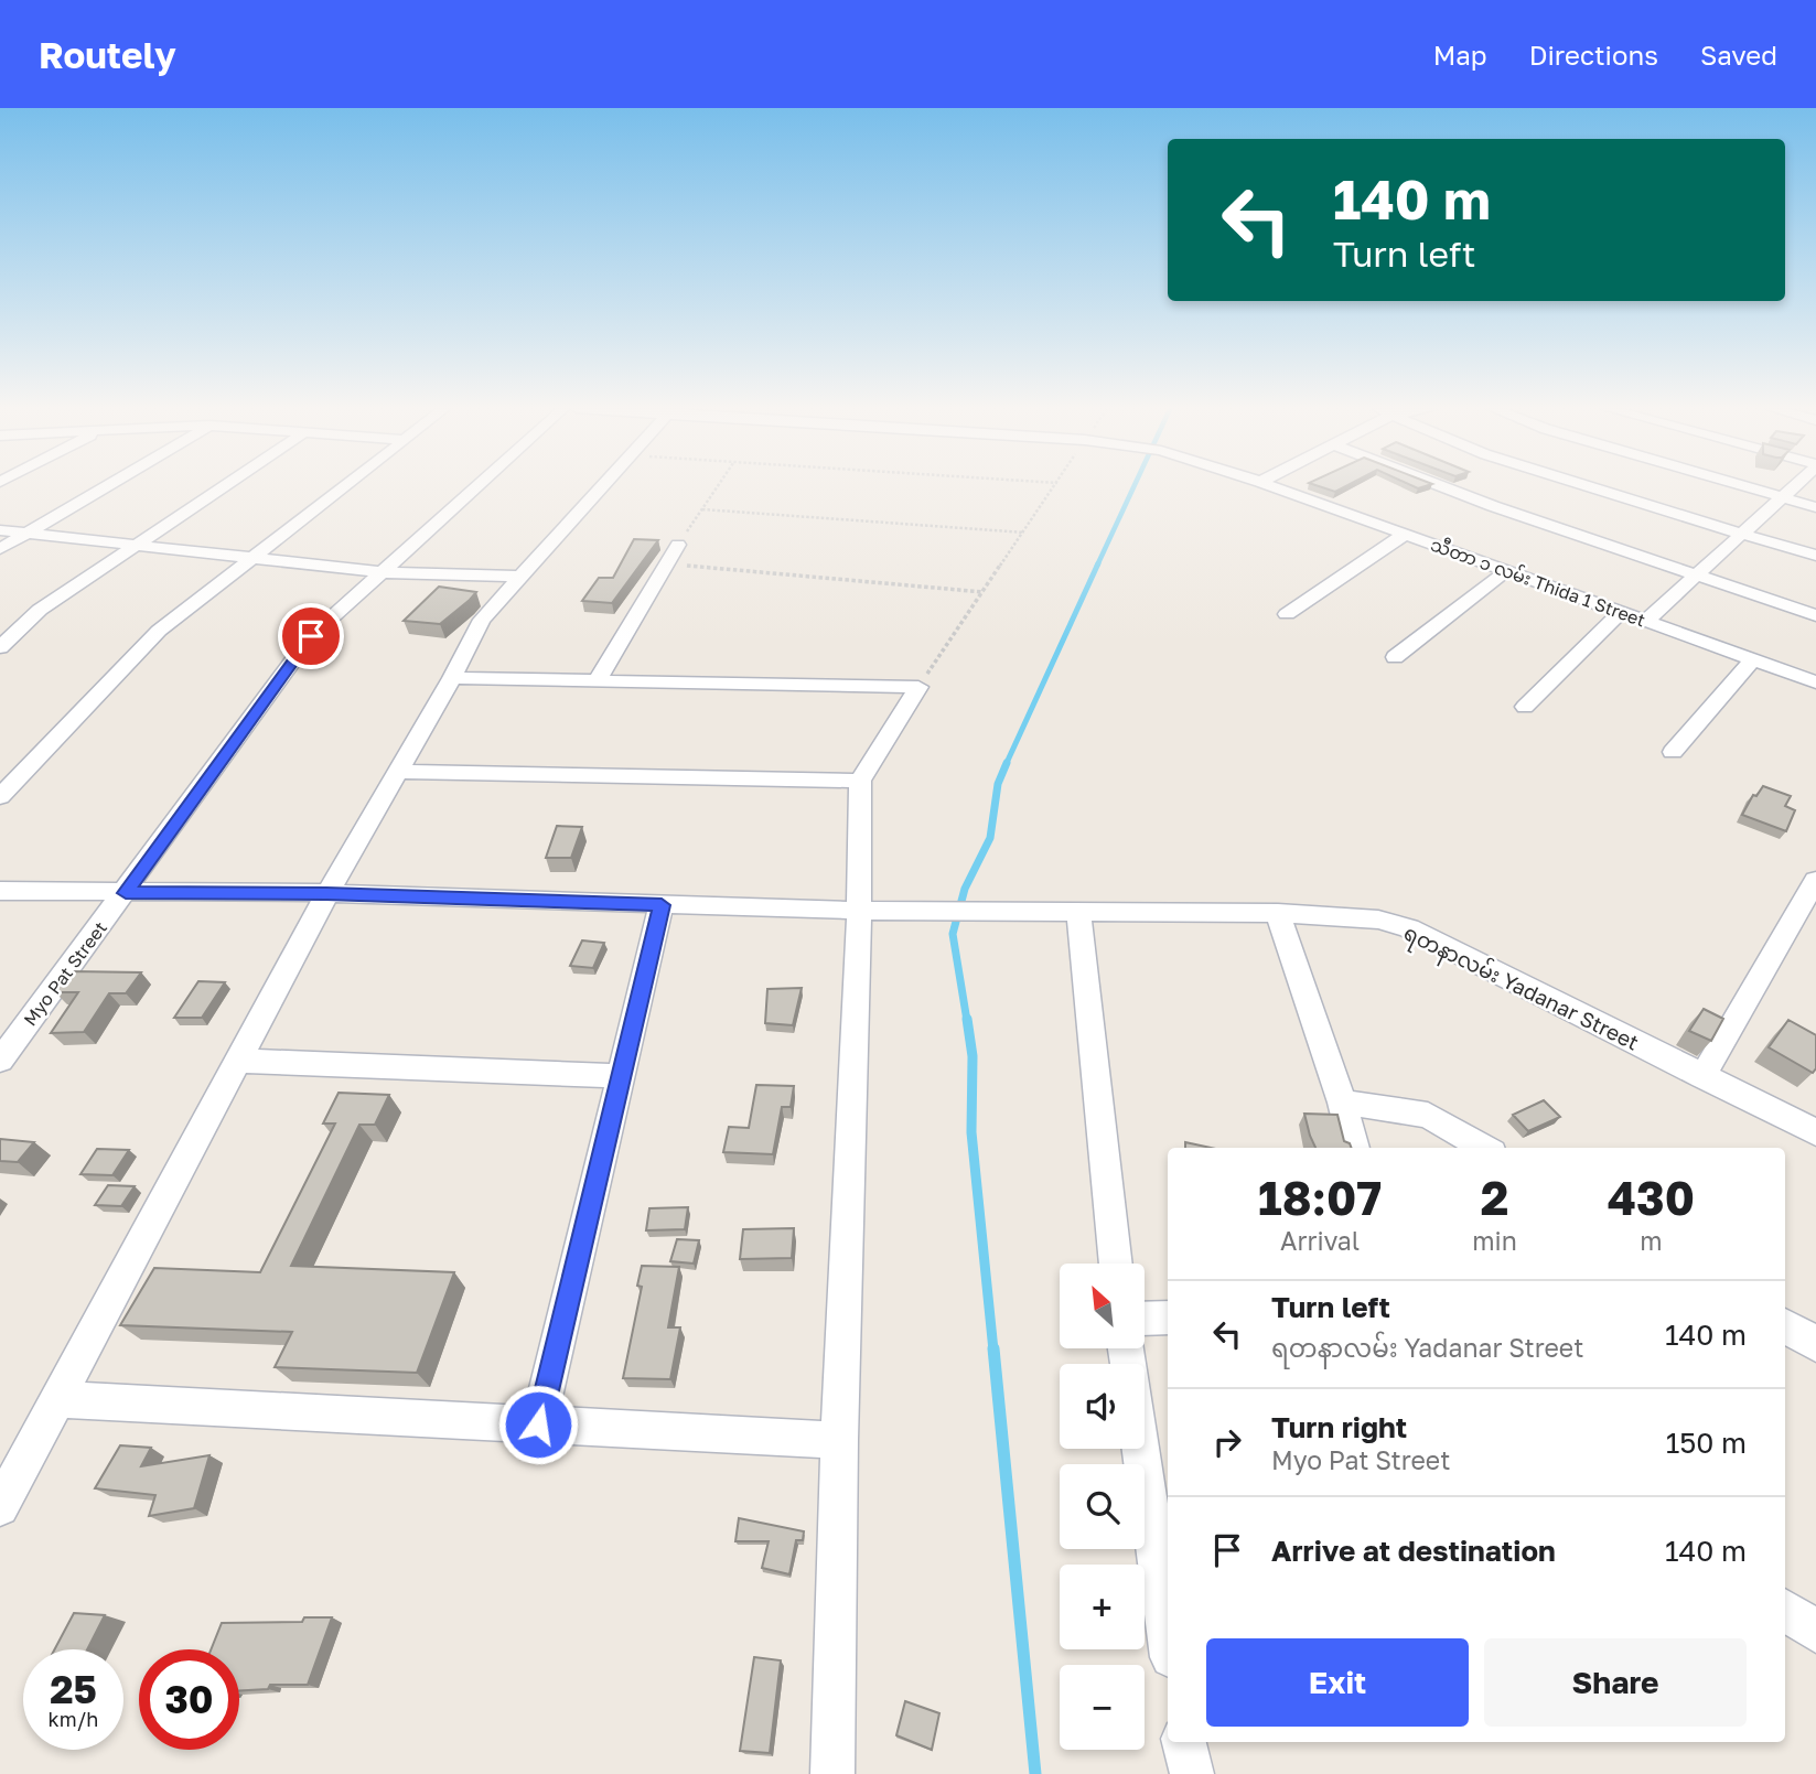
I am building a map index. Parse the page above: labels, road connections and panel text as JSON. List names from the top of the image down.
{
  "streets": {
    "street": ["သီတာ ၁ လမ်း Thida 1 Street", "Myo Pat Street", "ရတနာလမ်း Yadanar Street"]
  },
  "north": "top left",
  "page": {
    "header": "Routely",
    "nav": ["Map", "Directions", "Saved"],
    "turn": ["140 m", "Turn left"],
    "eta": [
      "18:07",
      "Arrival",
      "2",
      "min",
      "430",
      "m"
    ],
    "map_buttons": ["+", "−"],
    "list": [
      {
        "name": "Turn left",
        "note": "ရတနာလမ်း Yadanar Street",
        "value": "140 m"
      },
      {
        "name": "Turn right",
        "note": "Myo Pat Street",
        "value": "150 m"
      },
      {
        "name": "Arrive at destination",
        "value": "140 m"
      }
    ],
    "buttons": ["Exit", "Share"],
    "speed": "25 km/h",
    "limit": "30"
  }
}
